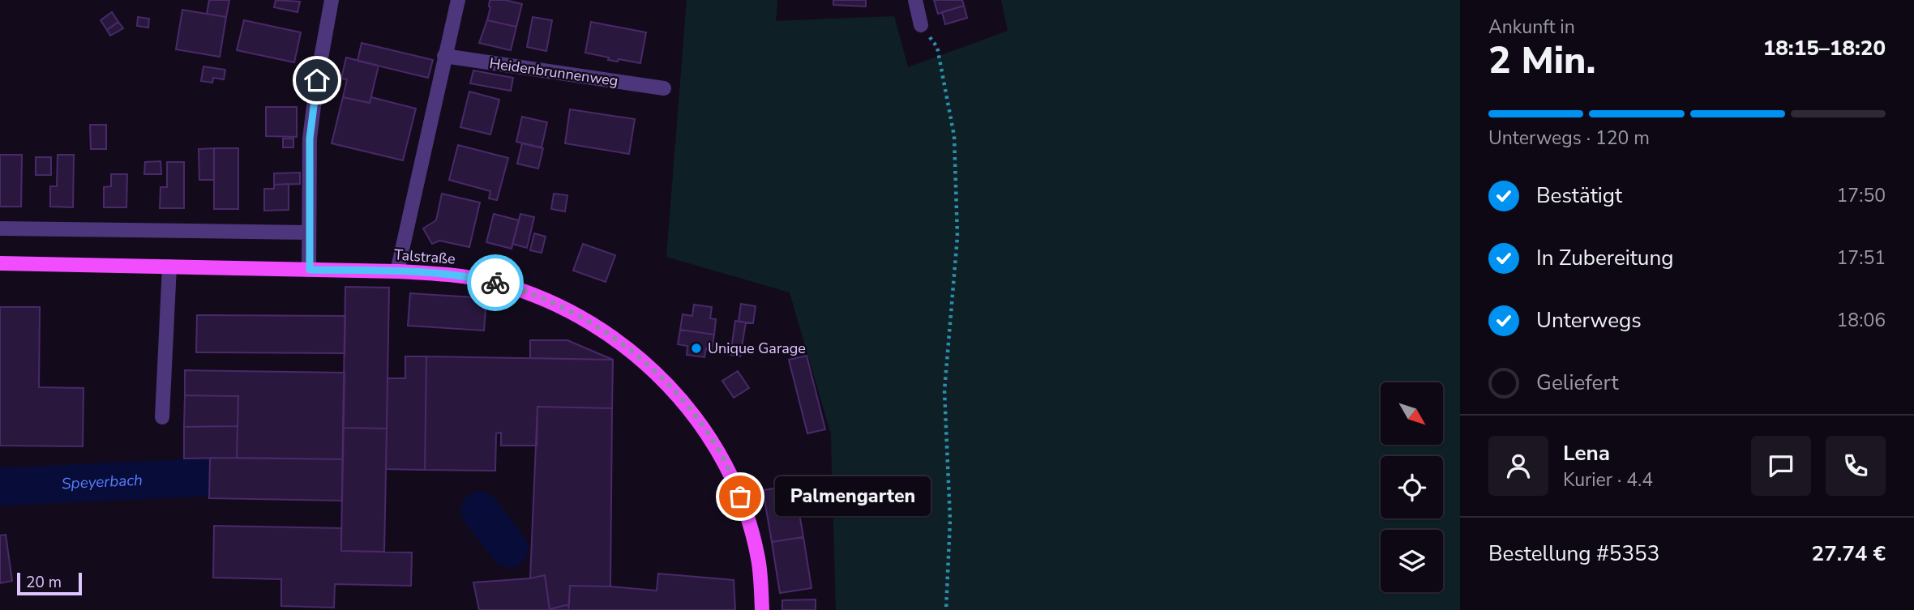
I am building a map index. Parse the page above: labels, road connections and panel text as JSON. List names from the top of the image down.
{
  "streets": {
    "main road": ["Talstraße"],
    "street": ["Heidenbrunnenweg"]
  },
  "water": ["Speyerbach"],
  "places": ["Unique Garage", "Palmengarten"],
  "scale_bar": "20 m",
  "north": "bottom right",
  "page": {
    "heading": ["2 Min.", "Ankunft in", "18:15–18:20"],
    "panel": [
      "Lena",
      "Kurier · 4.4",
      "Bestellung #5353",
      "27.74 €"
    ],
    "bar": "Unterwegs · 120 m",
    "list": [
      ["Bestätigt", "17:50"],
      ["In Zubereitung", "17:51"],
      ["Unterwegs", "18:06"],
      "Geliefert"
    ],
    "bubble": "Palmengarten",
    "scale": "20 m"
  }
}
